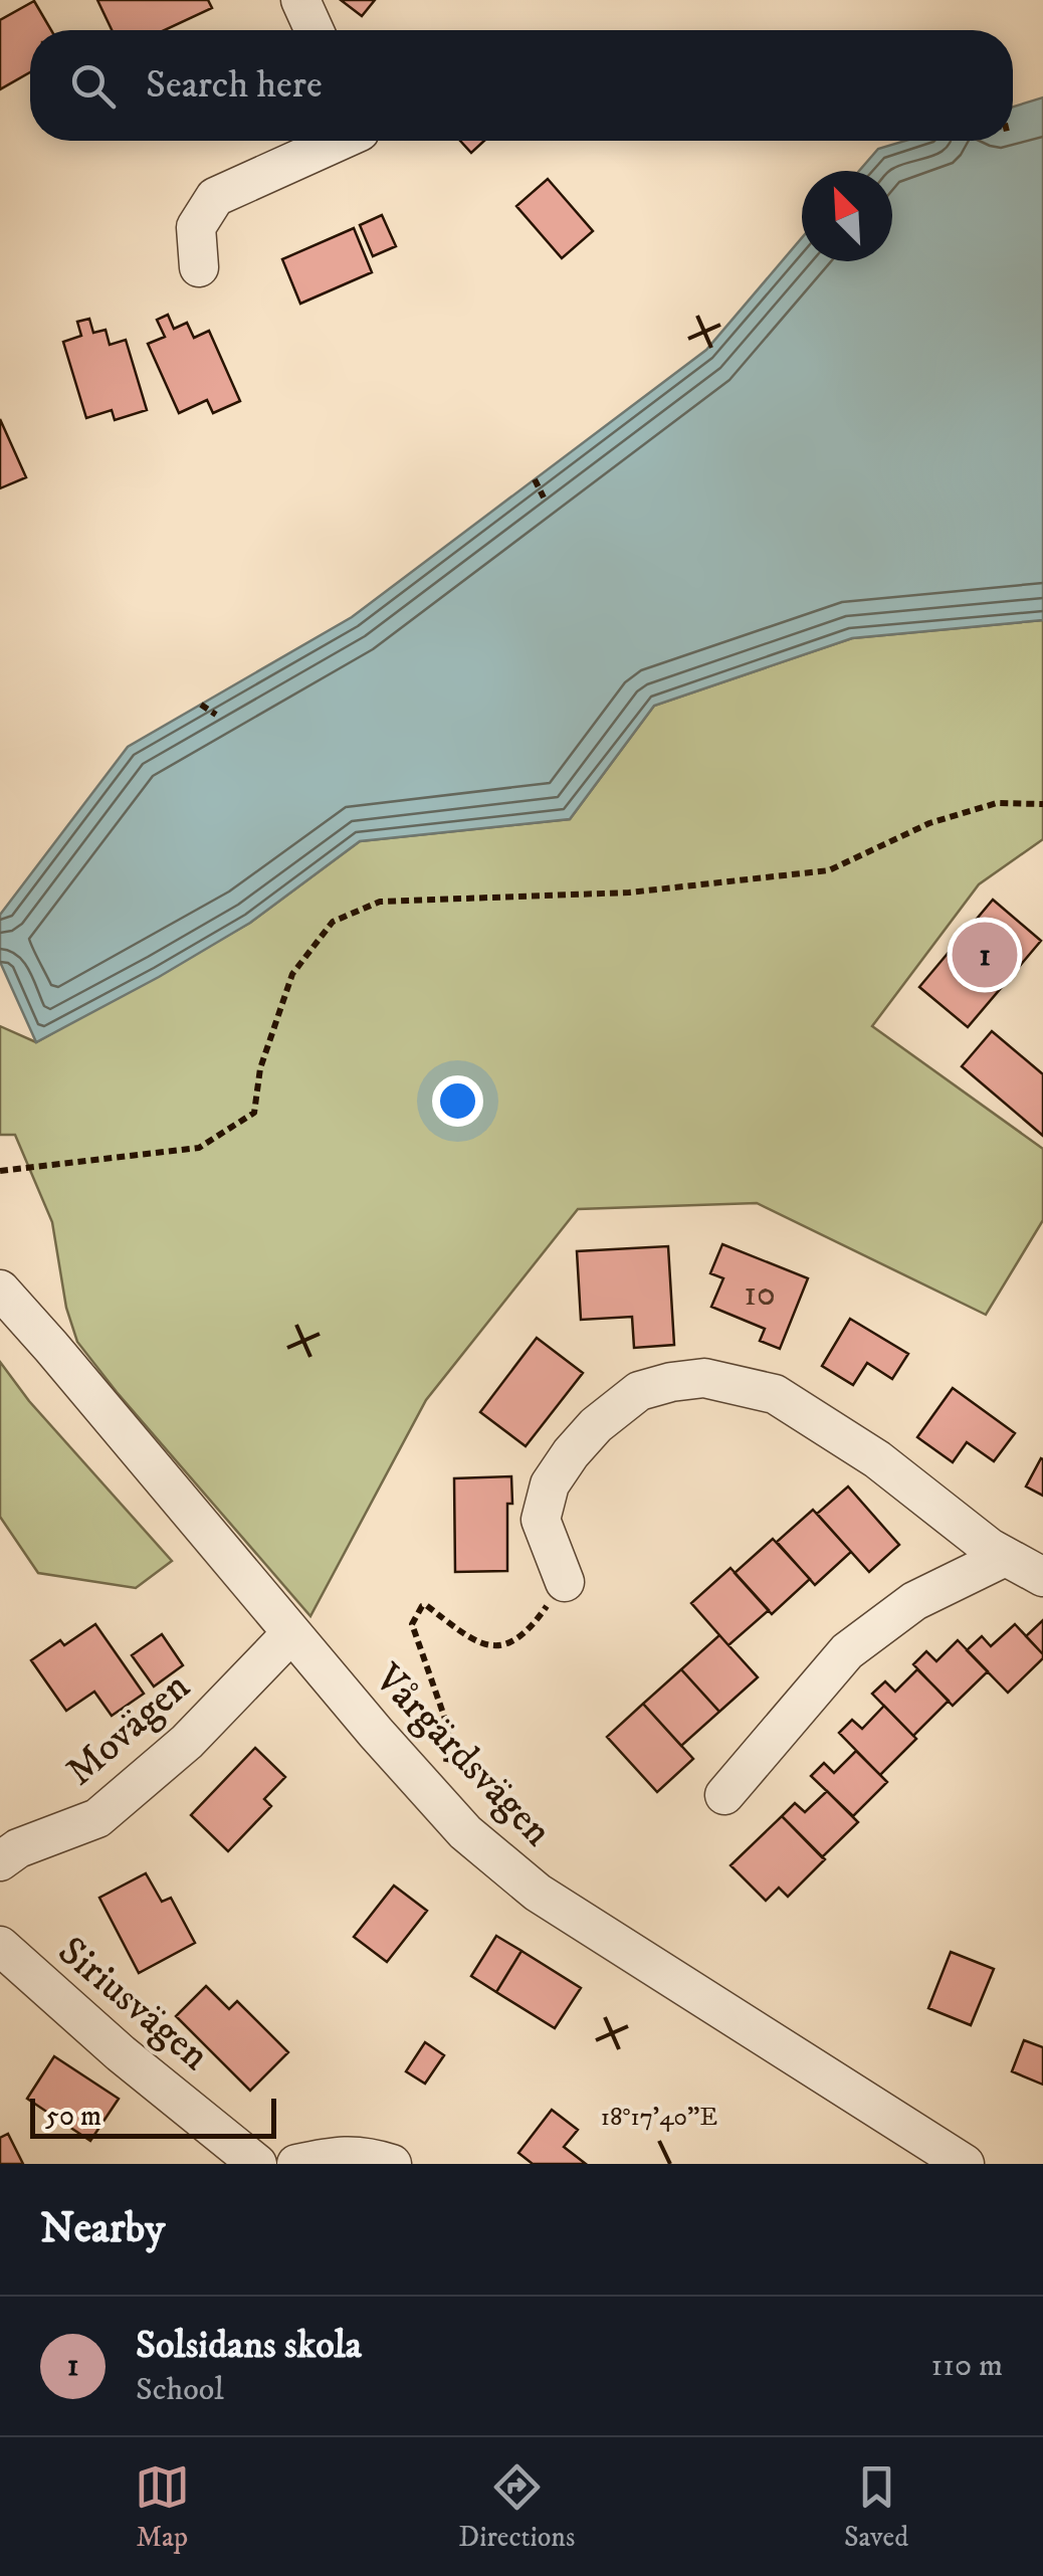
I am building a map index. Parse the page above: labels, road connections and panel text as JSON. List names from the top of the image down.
{
  "streets": {
    "street": ["Movägen", "Vårgärdsvägen", "Siriusvägen"]
  },
  "crossings": [
    ["Movägen", "Vårgärdsvägen"]
  ],
  "house_numbers": ["10"],
  "scale_bar": "50 m",
  "north": "top left",
  "page": {
    "search": "Search here",
    "pins": "1",
    "scale": "50 m",
    "heading": "Nearby",
    "list": [
      {
        "mark": "1",
        "name": "Solsidans skola",
        "note": "School",
        "value": "110 m"
      }
    ],
    "nav": ["Map", "Directions", "Saved"]
  },
  "coordinates": ["18°17'40\"E"]
}
